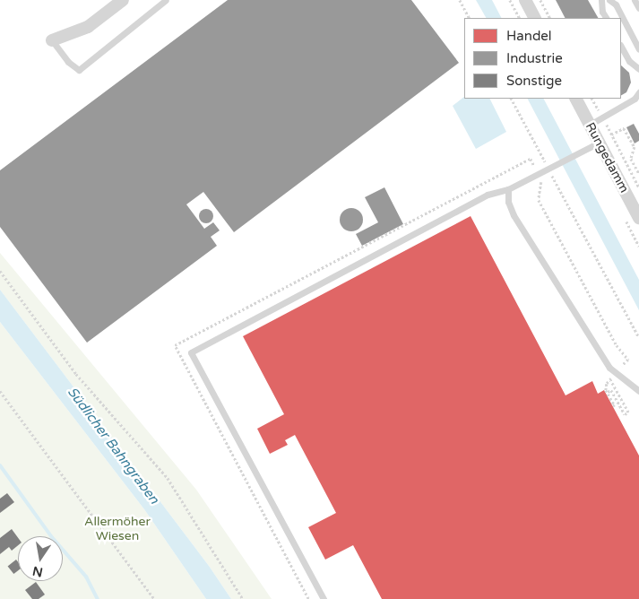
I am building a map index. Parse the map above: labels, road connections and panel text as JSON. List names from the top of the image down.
{
  "streets": {
    "street": ["Rungedamm"]
  },
  "water": ["Südlicher Bahngraben"],
  "parks": ["Allermöher Wiesen"],
  "legend": ["Handel", "Industrie", "Sonstige"],
  "north": "bottom"
}
